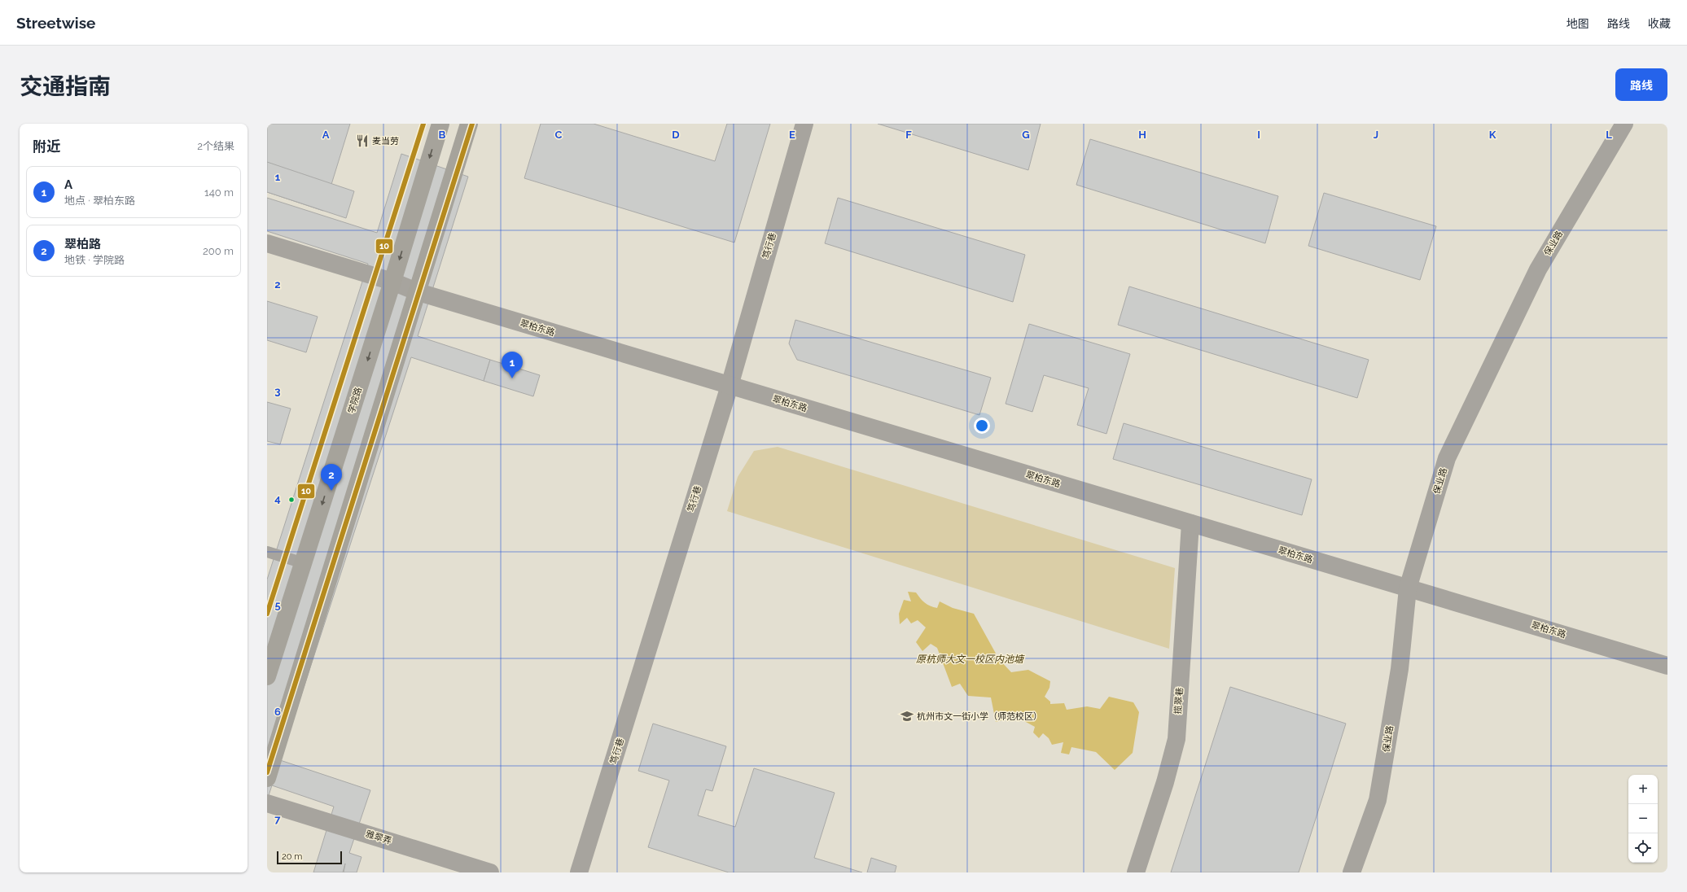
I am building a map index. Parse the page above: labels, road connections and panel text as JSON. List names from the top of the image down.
{
  "streets": {
    "main road": ["学院路"],
    "street": [
      "保业路",
      "笃行巷",
      "翠柏东路",
      "揽翠巷",
      "雅翠弄"
    ]
  },
  "crossings": [
    ["保业路", "翠柏东路"],
    ["笃行巷", "翠柏东路"],
    ["翠柏东路", "学院路"],
    ["翠柏东路", "揽翠巷"]
  ],
  "water": ["原杭师大文一校区内池塘"],
  "places": {
    "restaurant": ["麦当劳"],
    "school or university": ["杭州市文一街小学（师范校区）"]
  },
  "lines": ["transit line 10"],
  "scale_bar": "20 m",
  "page": {
    "header": "Streetwise",
    "nav": ["地图", "路线", "收藏"],
    "title": "交通指南",
    "buttons": "路线",
    "heading": ["附近", "2个结果"],
    "list": [
      {
        "mark": "1",
        "name": "A",
        "note": "地点 · 翠柏东路",
        "value": "140 m"
      },
      {
        "mark": "2",
        "name": "翠柏路",
        "note": "地铁 · 学院路",
        "value": "200 m"
      }
    ],
    "pins": ["1", "2"],
    "map_buttons": ["+", "−"],
    "scale": "20 m"
  },
  "grid": {
    "columns": [
      "A",
      "B",
      "C",
      "D",
      "E",
      "F",
      "G",
      "H",
      "I",
      "J",
      "K",
      "L"
    ],
    "rows": [
      "1",
      "2",
      "3",
      "4",
      "5",
      "6",
      "7"
    ]
  }
}
